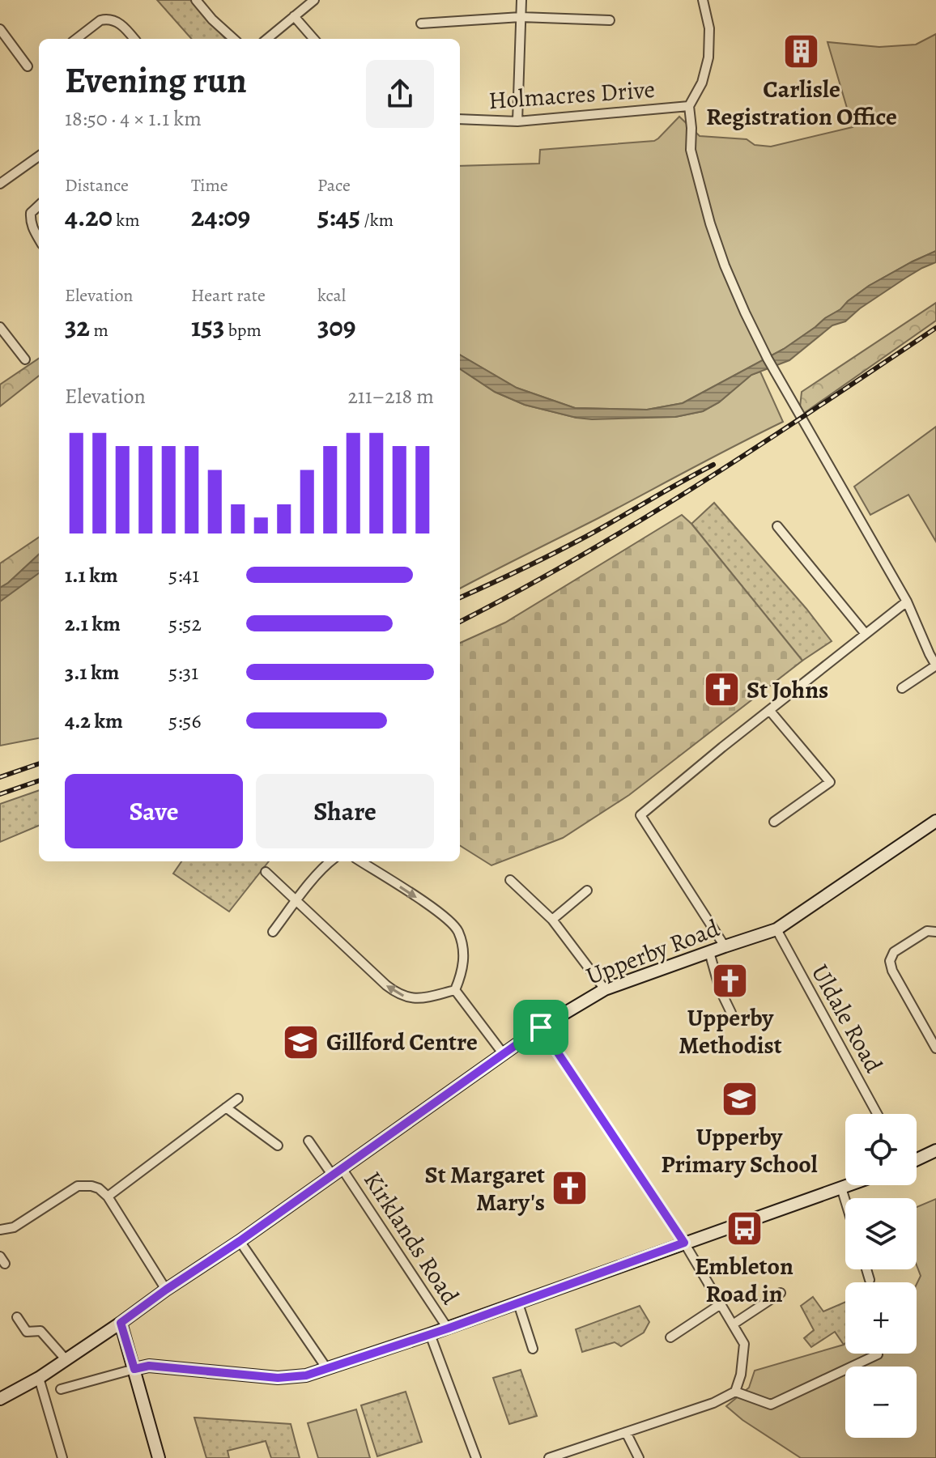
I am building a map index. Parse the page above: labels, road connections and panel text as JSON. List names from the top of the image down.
{
  "streets": {
    "street": [
      "Holmacres Drive",
      "Upperby Road",
      "Uldale Road",
      "Kirklands Road"
    ]
  },
  "crossings": [
    ["Upperby Road", "Uldale Road"],
    ["Upperby Road", "Kirklands Road"]
  ],
  "places": {
    "building": ["Carlisle Registration Office"],
    "church": ["St Johns", "Upperby Methodist", "St Margaret Mary's"],
    "school or university": ["Gillford Centre", "Upperby Primary School"],
    "bus stop": ["Embleton Road in"]
  },
  "page": {
    "heading": ["Evening run", "18:50 · 4 × 1.1 km"],
    "stats": [
      ["Distance", "4.20 km"],
      ["Time", "24:09"],
      ["Pace", "5:45 /km"],
      ["Elevation", "32 m"],
      ["Heart rate", "153 bpm"],
      ["kcal", "309"]
    ],
    "chart": ["Elevation", "211–218 m"],
    "list": [
      {
        "name": "1.1 km",
        "note": "5:41"
      },
      {
        "name": "2.1 km",
        "note": "5:52"
      },
      {
        "name": "3.1 km",
        "note": "5:31"
      },
      {
        "name": "4.2 km",
        "note": "5:56"
      }
    ],
    "buttons": ["Save", "Share"],
    "map_buttons": ["+", "−"]
  }
}
